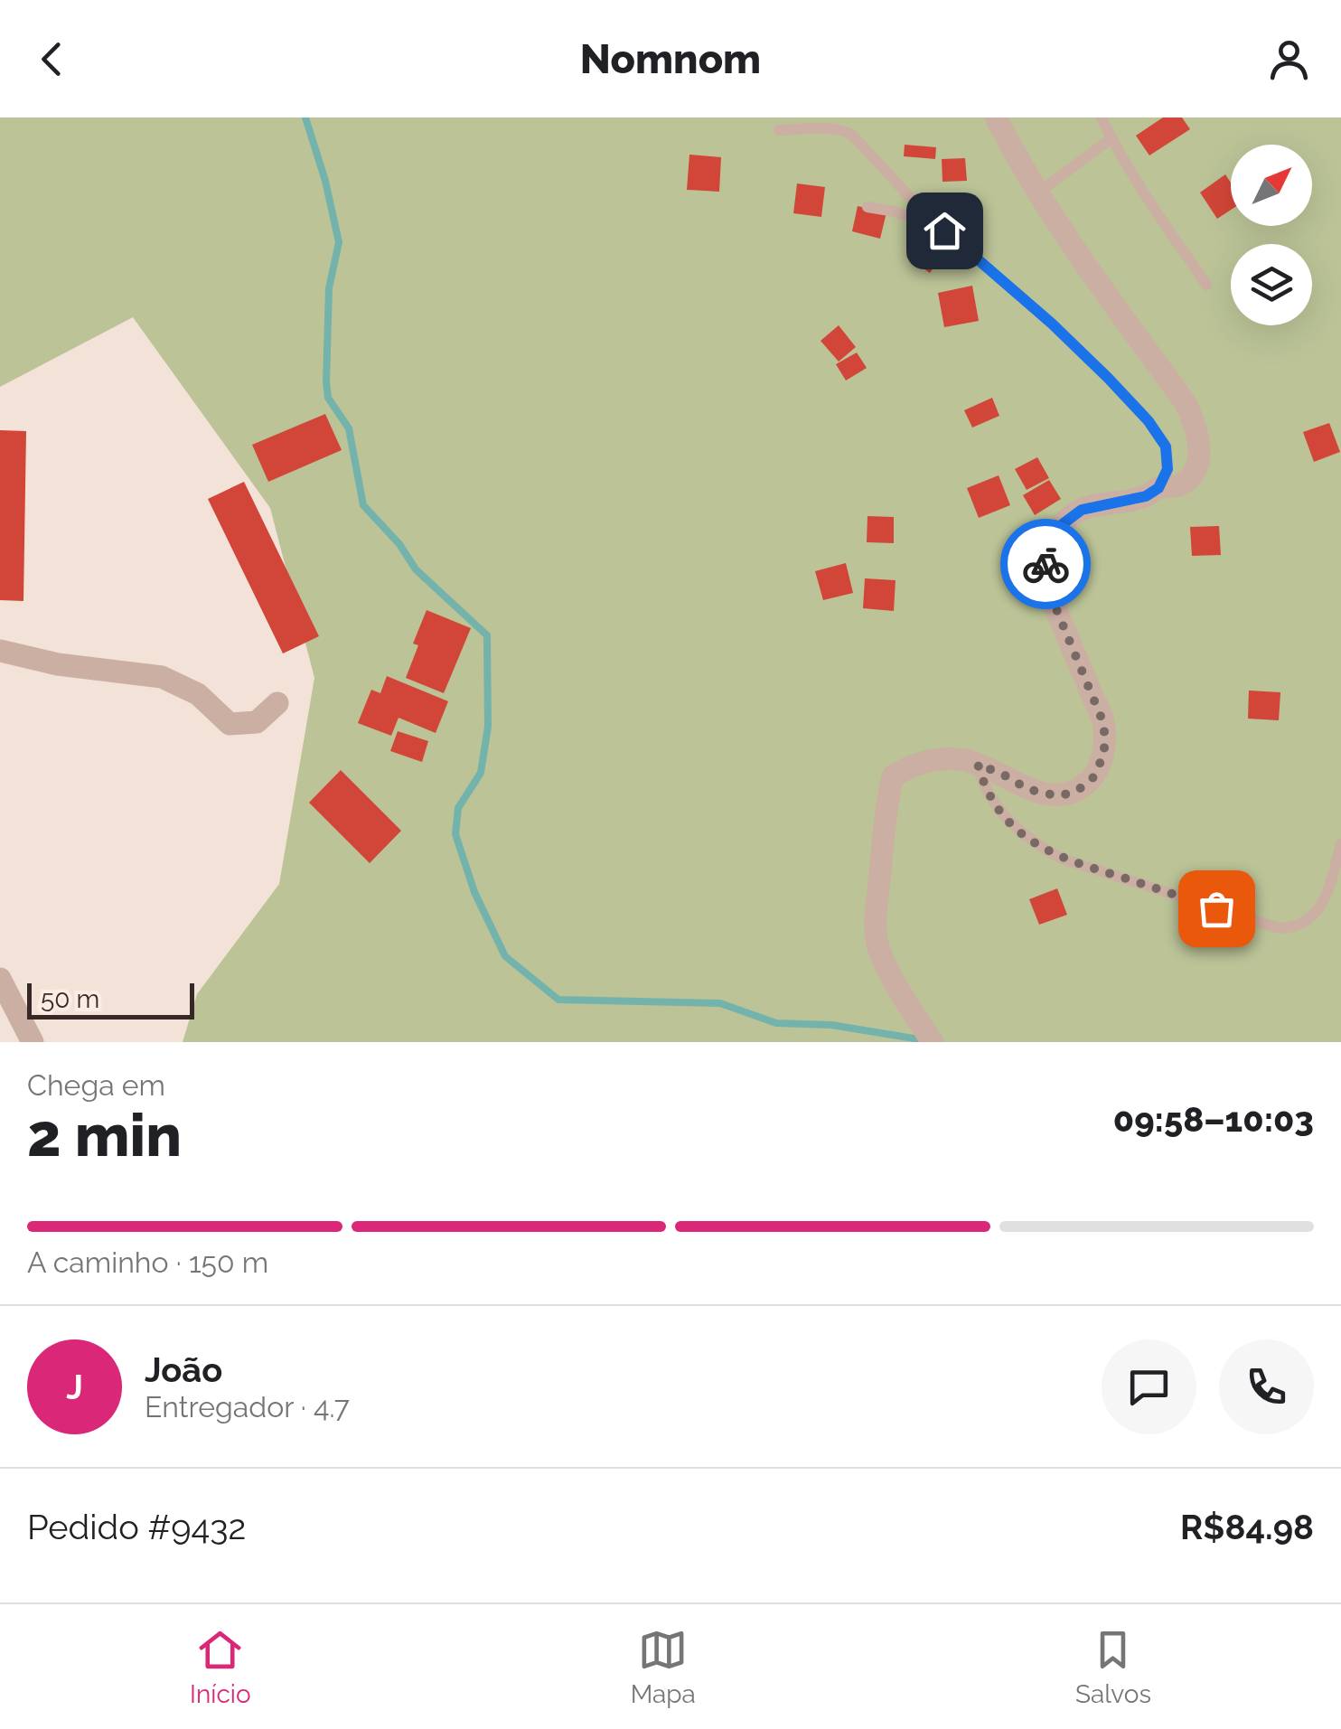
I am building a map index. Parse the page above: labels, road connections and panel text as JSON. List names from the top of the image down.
{
  "scale_bar": "50 m",
  "north": "top right",
  "page": {
    "header": "Nomnom",
    "scale": "50 m",
    "heading": ["2 min", "Chega em", "09:58–10:03"],
    "panel": [
      "João",
      "Entregador · 4.7",
      "Pedido #9432",
      "R$84.98"
    ],
    "bar": "A caminho · 150 m",
    "round": "J",
    "tabs": ["Início", "Mapa", "Salvos"]
  }
}
